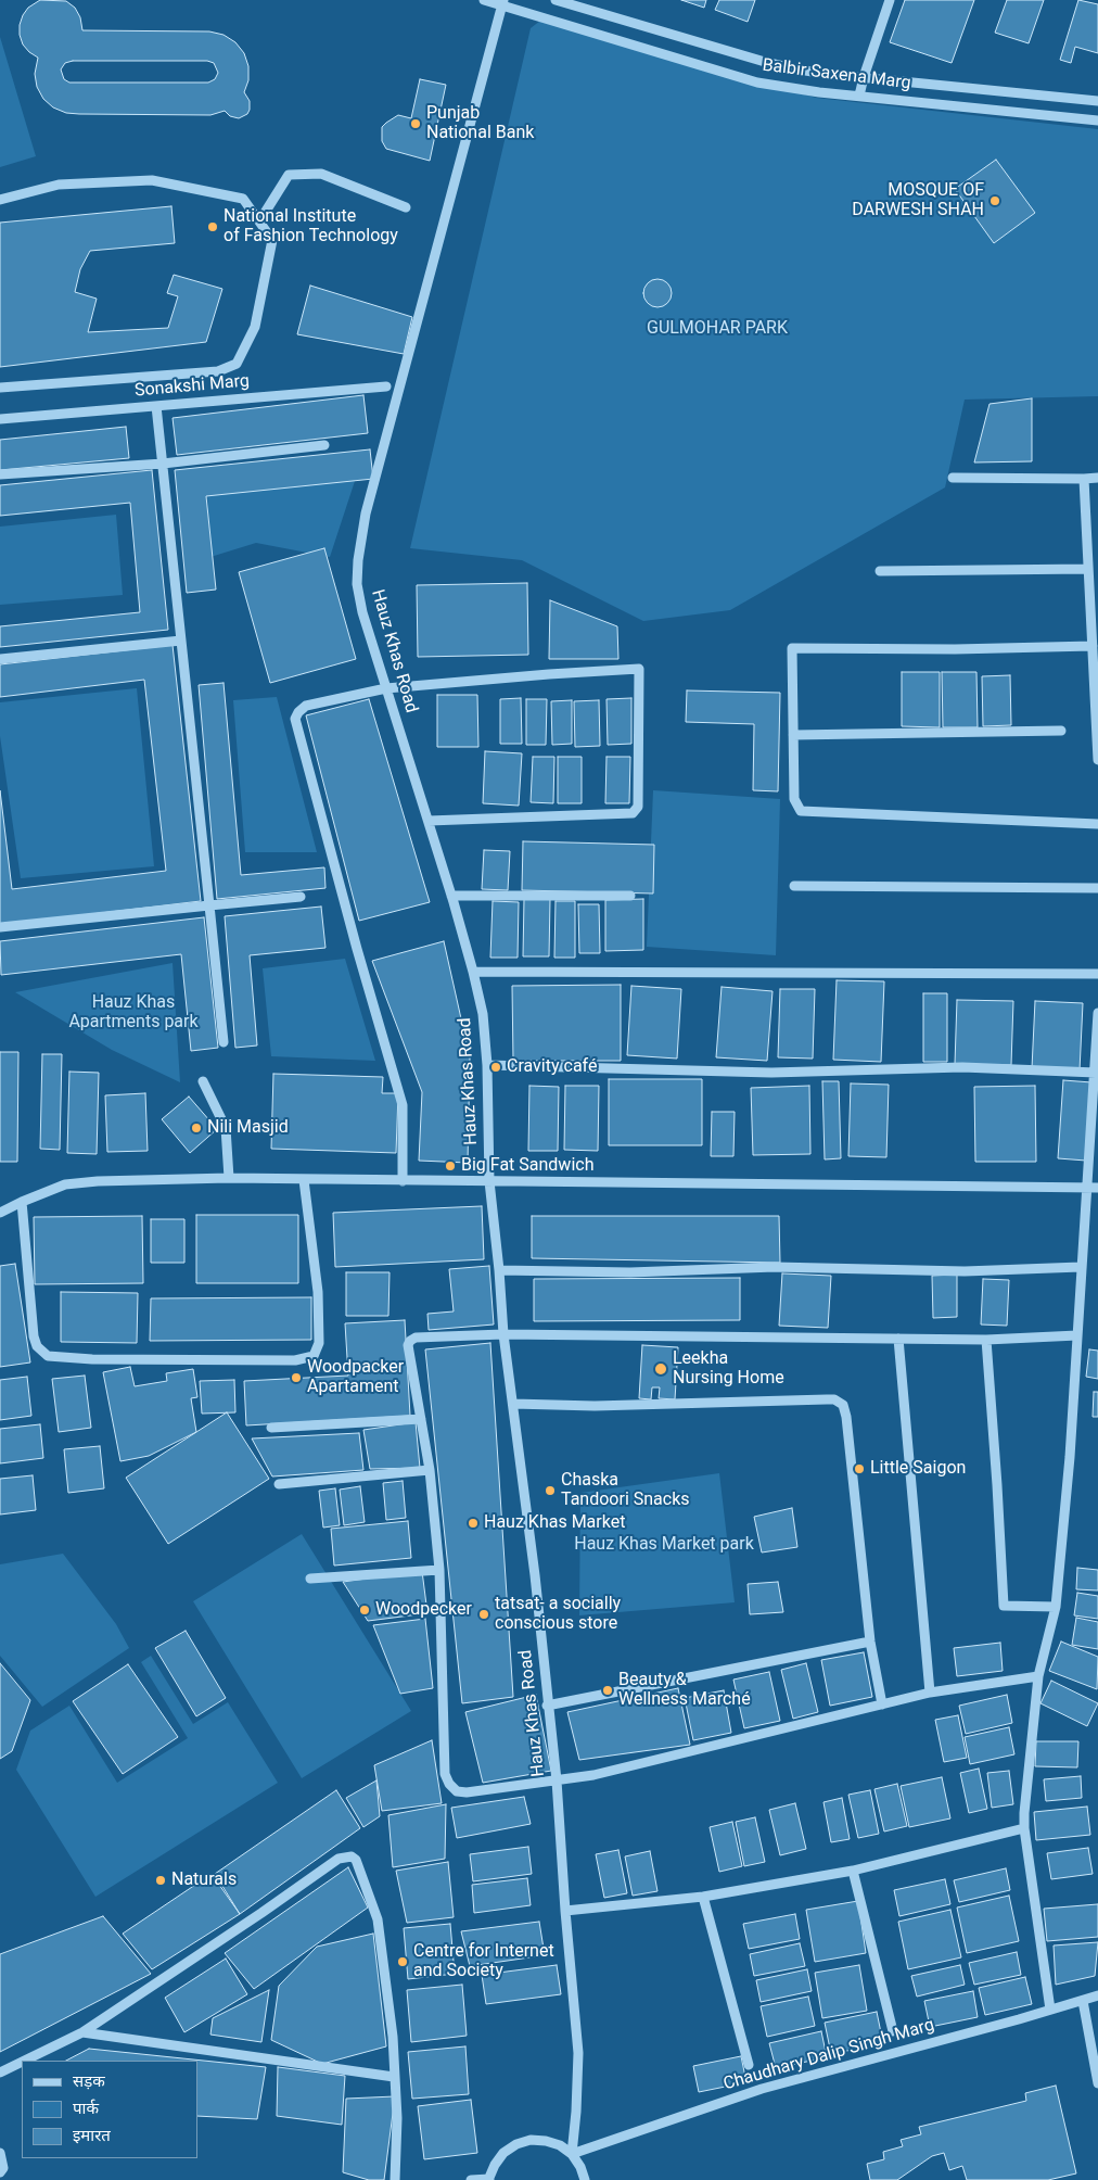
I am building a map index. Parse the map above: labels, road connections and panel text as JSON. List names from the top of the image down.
{
  "streets": {
    "street": [
      "Balbir Saxena Marg",
      "Sonakshi Marg",
      "Hauz Khas Road",
      "Chaudhary Dalip Singh Marg"
    ]
  },
  "crossings": [
    ["Balbir Saxena Marg", "Hauz Khas Road"],
    ["Hauz Khas Road", "Chaudhary Dalip Singh Marg"]
  ],
  "parks": ["GULMOHAR PARK", "Hauz Khas Apartments park", "Hauz Khas Market park"],
  "places": [
    "Punjab National Bank",
    "MOSQUE OF DARWESH SHAH",
    "National Institute of Fashion Technology",
    "Cravity café",
    "Nili Masjid",
    "Big Fat Sandwich",
    "Leekha Nursing Home",
    "Woodpacker Apartament",
    "Little Saigon",
    "Chaska Tandoori Snacks",
    "Hauz Khas Market",
    "Woodpecker",
    "tatsat- a socially conscious store",
    "Beauty & Wellness Marché",
    "Naturals",
    "Centre for Internet and Society"
  ],
  "legend": ["सड़क", "पार्क", "इमारत"]
}
